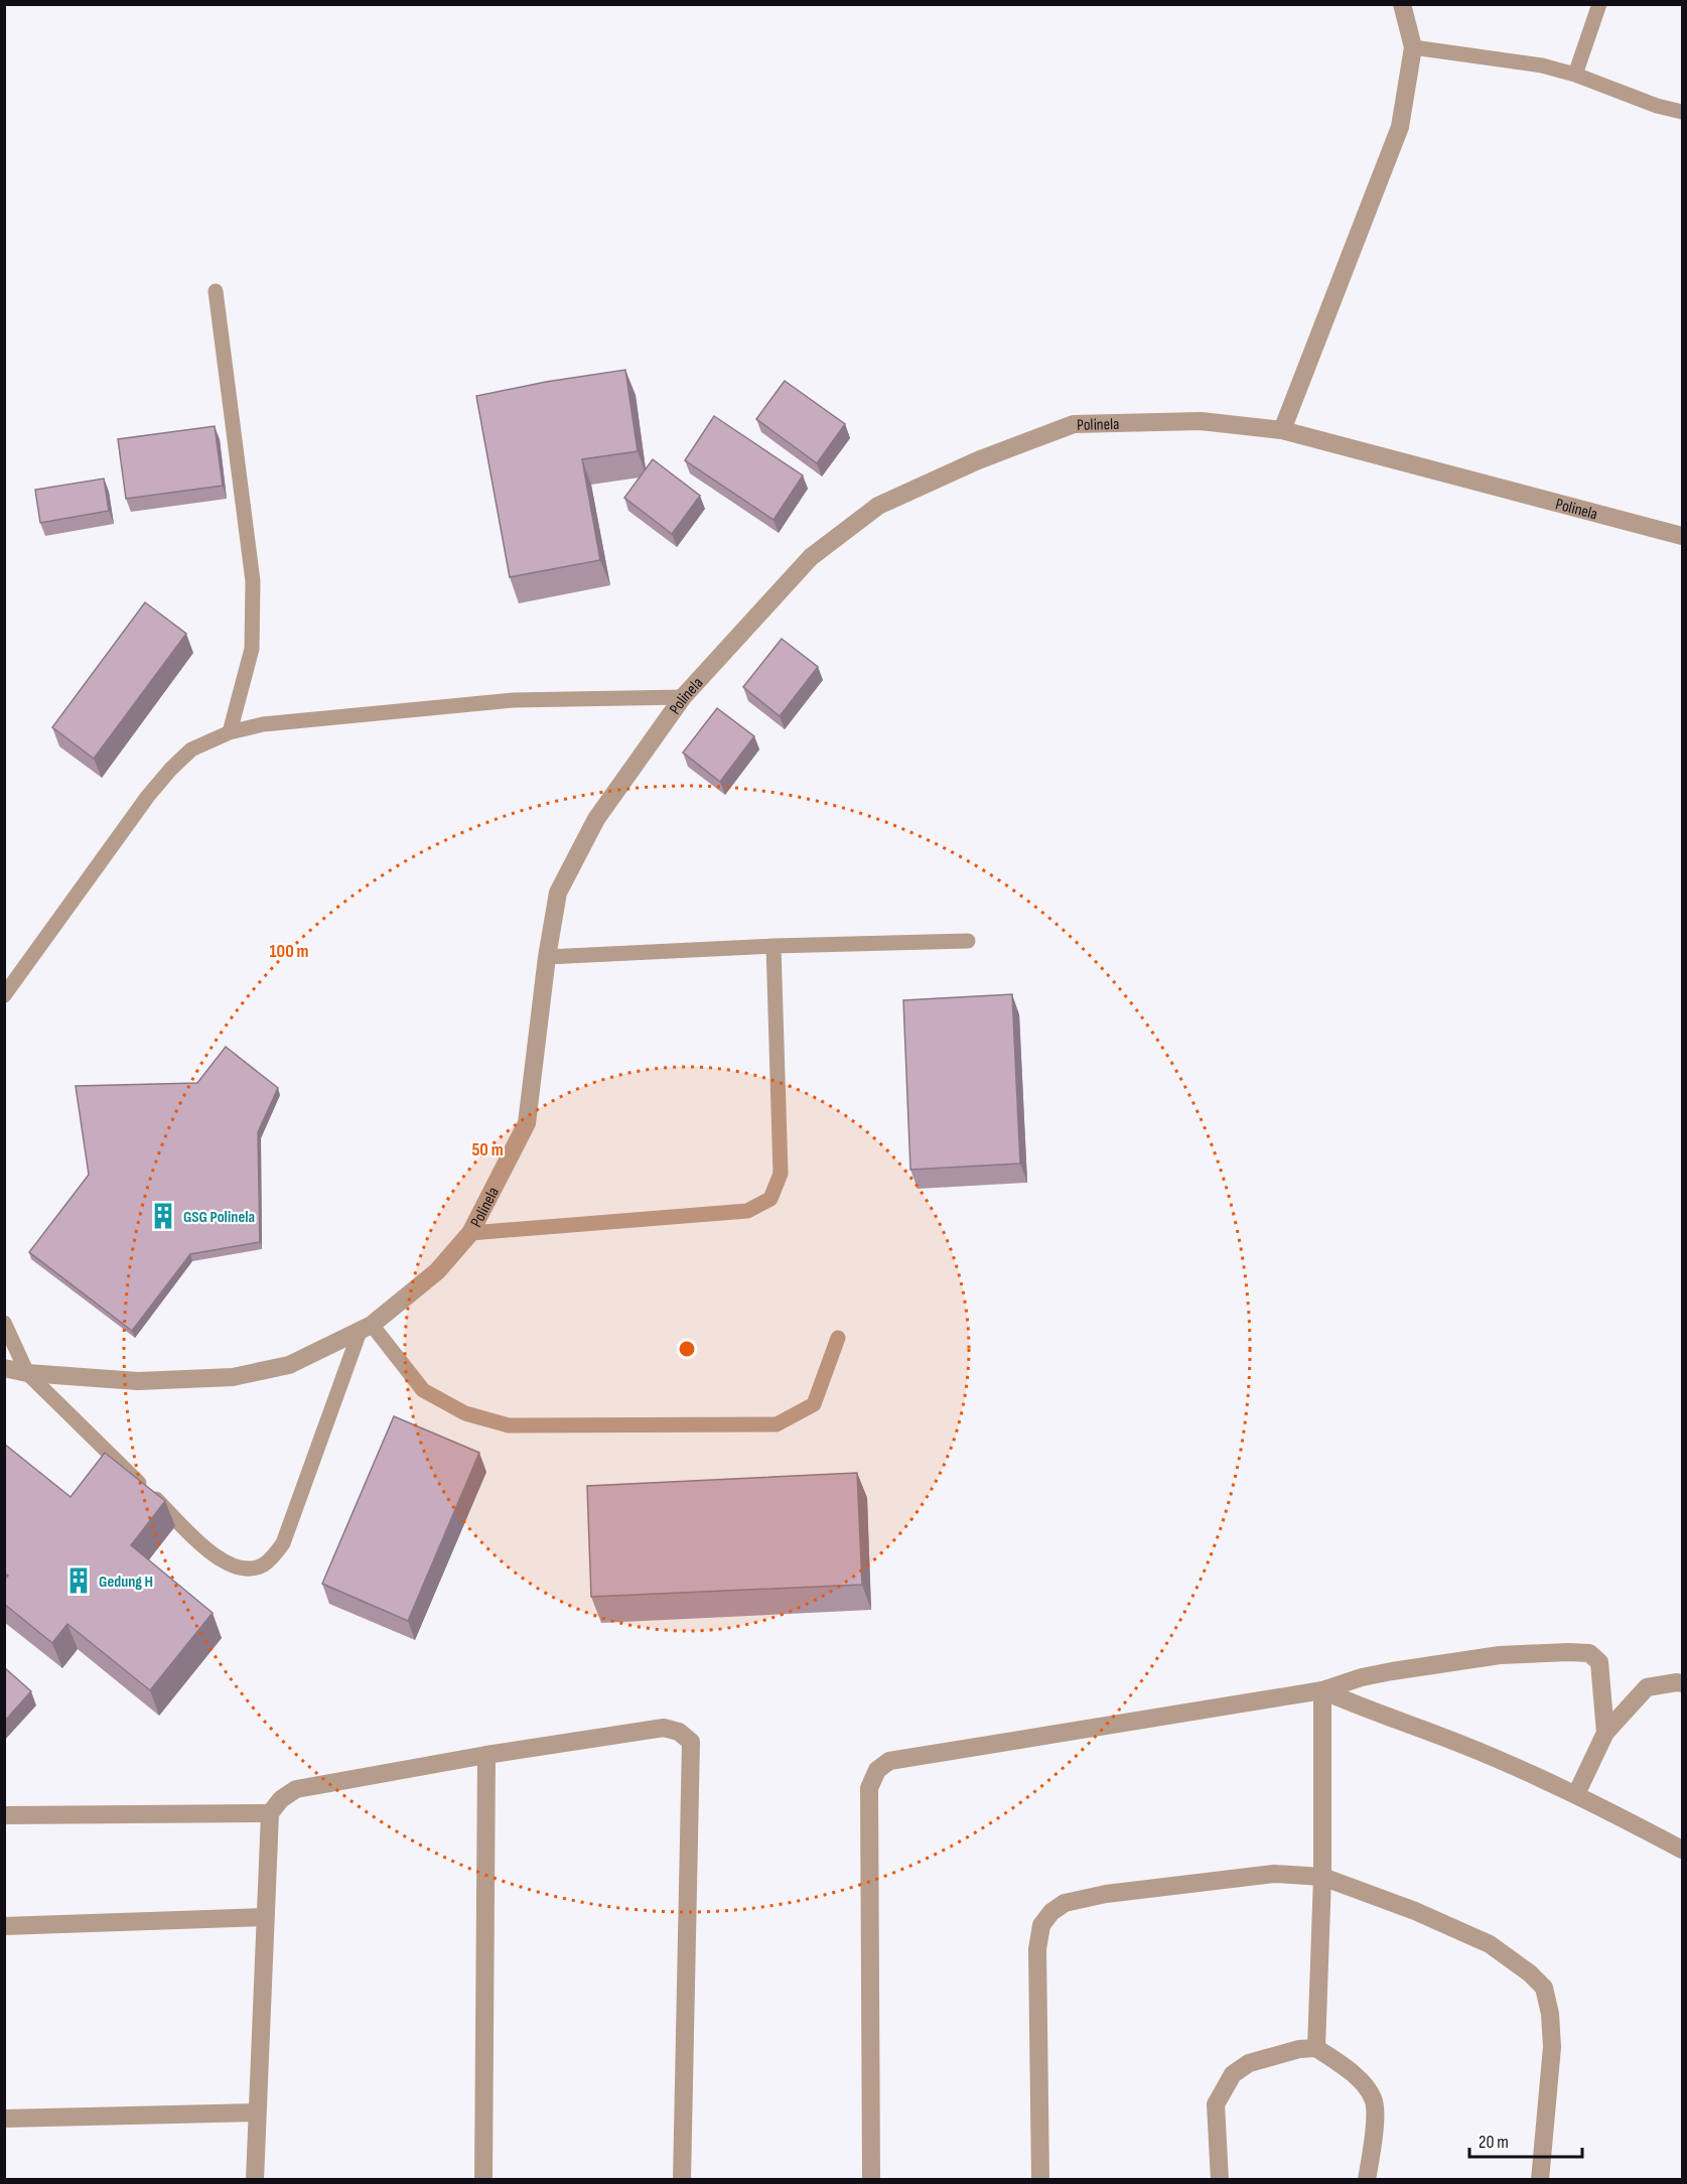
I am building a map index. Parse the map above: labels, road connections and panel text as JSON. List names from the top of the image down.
{
  "streets": {
    "street": ["Polinela"]
  },
  "places": {
    "building": ["GSG Polinela", "Gedung H"]
  },
  "scale_bar": "20 m",
  "rings": ["100 m", "50 m"]
}
